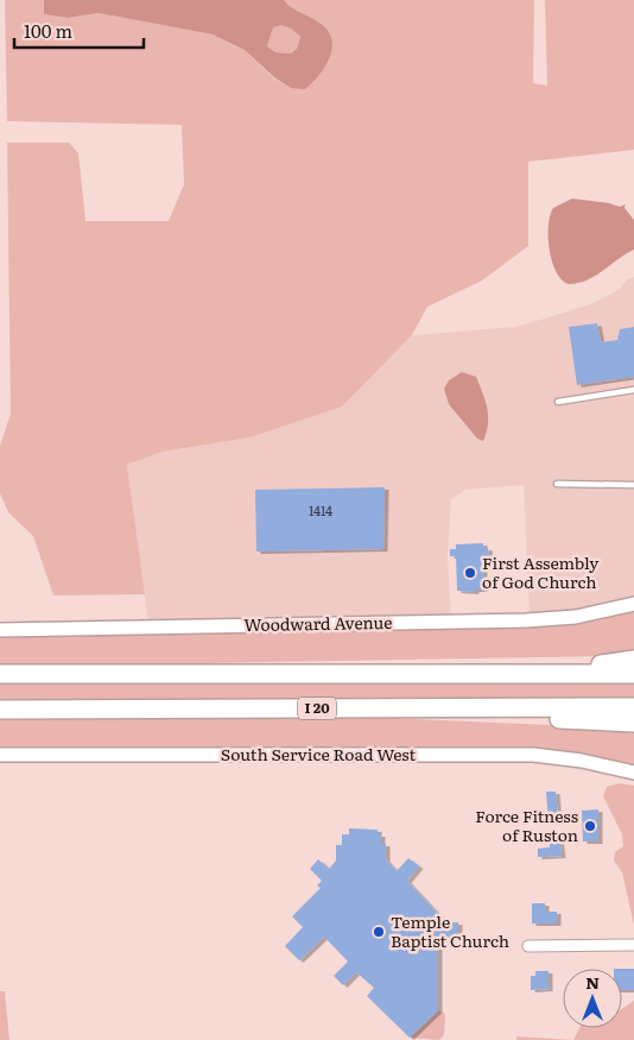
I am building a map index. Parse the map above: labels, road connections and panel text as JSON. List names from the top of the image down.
{
  "streets": {
    "highway": ["I 20"],
    "main road": ["Woodward Avenue", "South Service Road West"]
  },
  "places": ["First Assembly of God Church", "Force Fitness of Ruston", "Temple Baptist Church"],
  "house_numbers": ["1414"],
  "scale_bar": "100 m",
  "north": "top"
}
